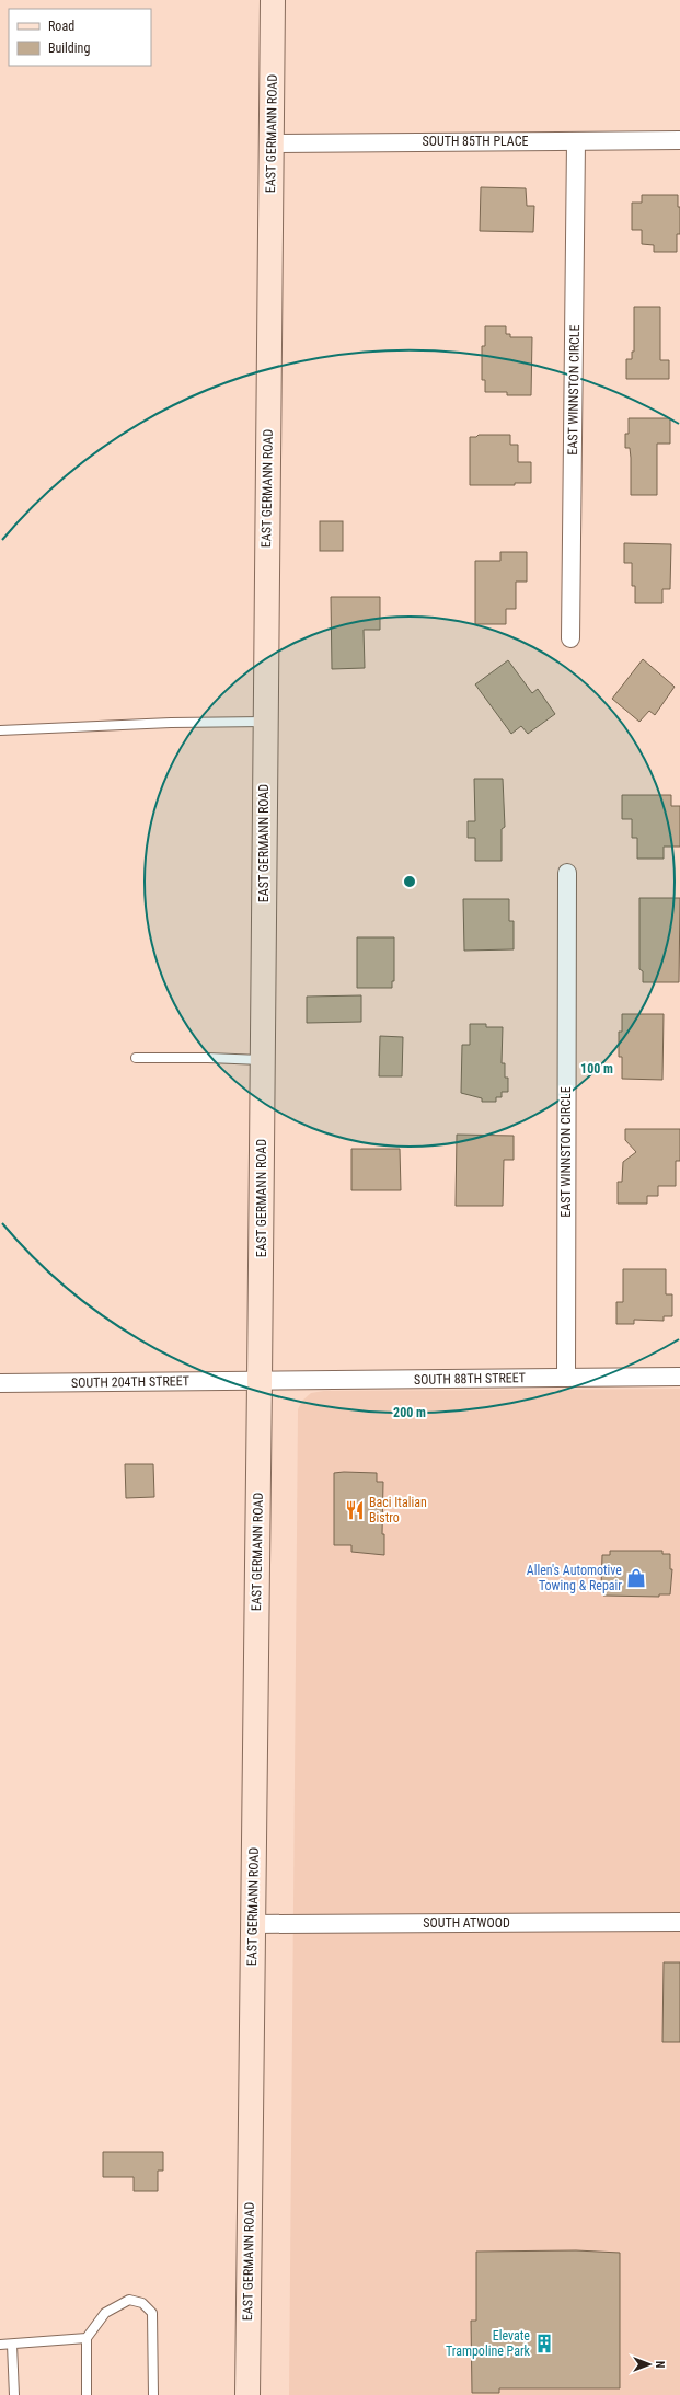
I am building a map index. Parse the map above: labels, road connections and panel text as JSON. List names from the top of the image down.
{
  "streets": {
    "street": [
      "EAST GERMANN ROAD",
      "SOUTH 85TH PLACE",
      "EAST WINNSTON CIRCLE",
      "SOUTH 88TH STREET",
      "SOUTH 204TH STREET",
      "SOUTH ATWOOD"
    ]
  },
  "crossings": [
    ["EAST GERMANN ROAD", "SOUTH 85TH PLACE"],
    ["EAST GERMANN ROAD", "SOUTH 88TH STREET"],
    ["EAST GERMANN ROAD", "SOUTH 204TH STREET"],
    ["EAST GERMANN ROAD", "SOUTH ATWOOD"],
    ["SOUTH 85TH PLACE", "EAST WINNSTON CIRCLE"],
    ["EAST WINNSTON CIRCLE", "SOUTH 88TH STREET"],
    ["SOUTH 88TH STREET", "SOUTH 204TH STREET"]
  ],
  "places": {
    "restaurant": ["Baci Italian Bistro"],
    "shop": ["Allen's Automotive Towing & Repair"],
    "building": ["Elevate Trampoline Park"]
  },
  "legend": ["Road", "Building"],
  "north": "right",
  "rings": ["100 m", "200 m"]
}
